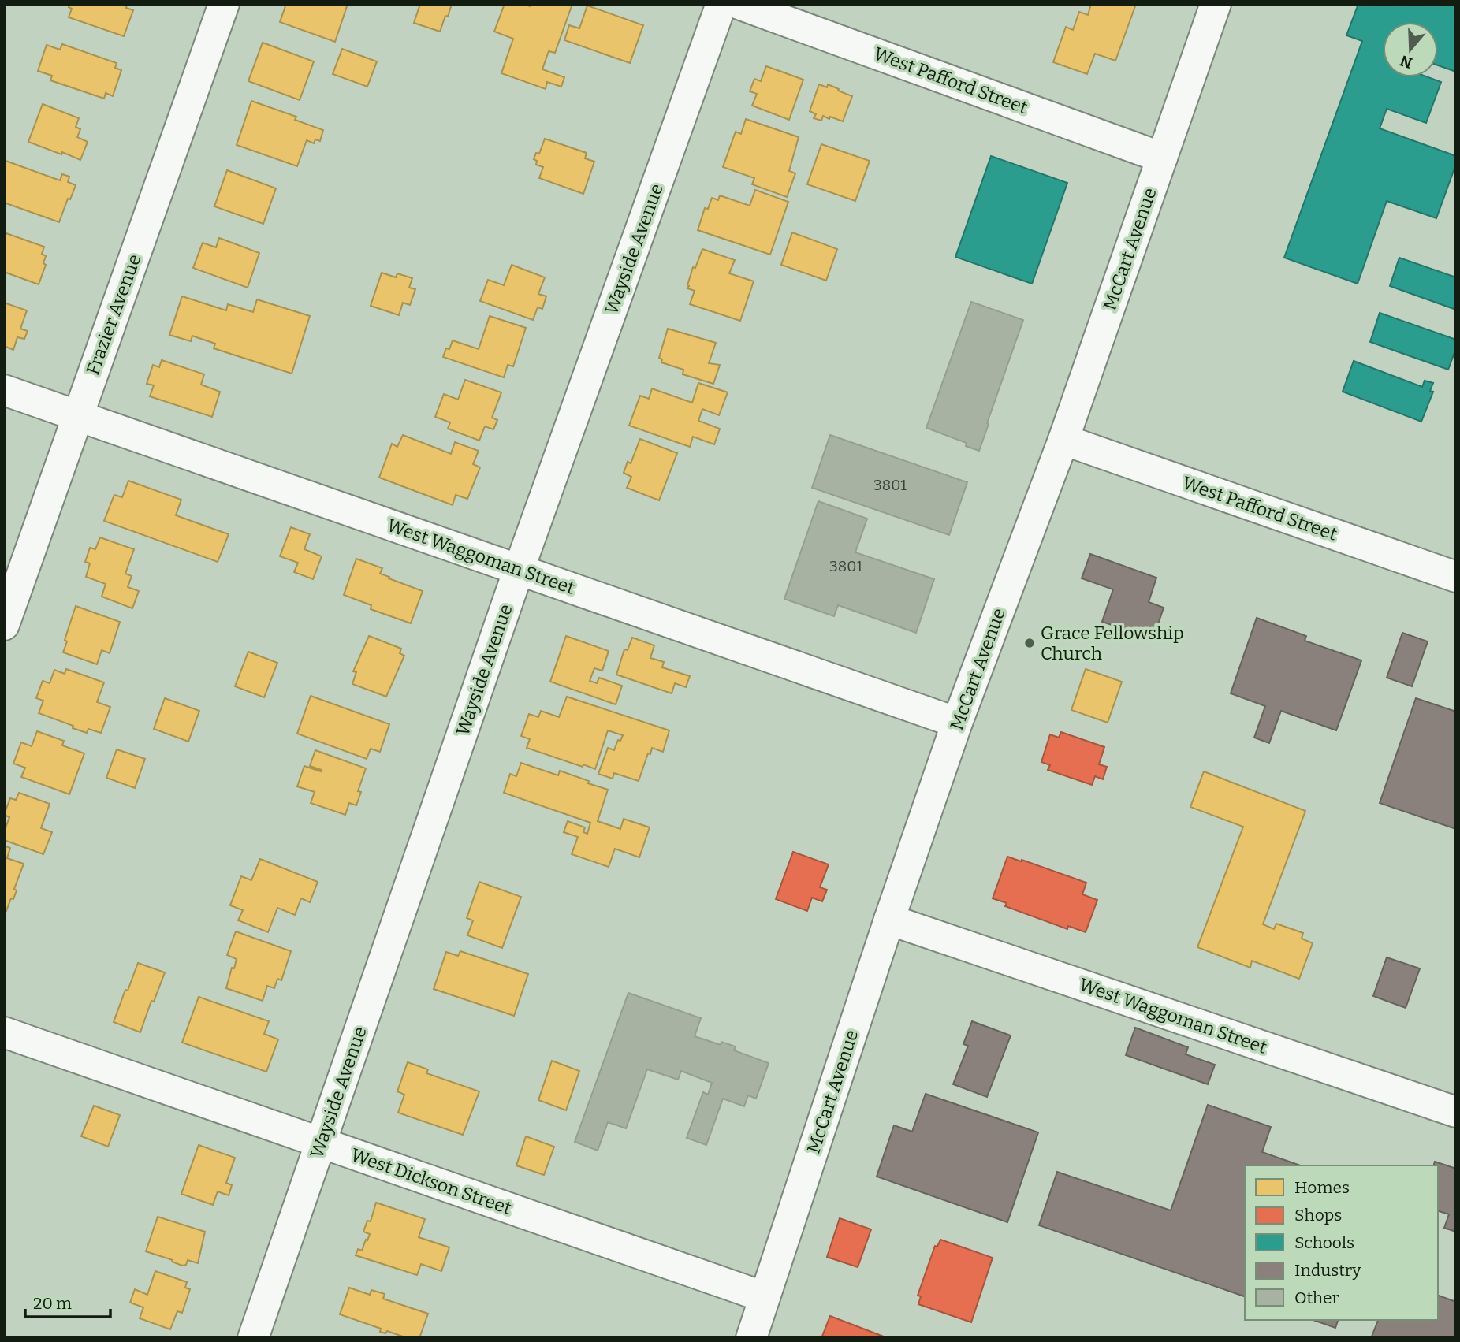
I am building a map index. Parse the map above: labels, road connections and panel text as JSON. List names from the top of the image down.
{
  "streets": {
    "street": [
      "West Pafford Street",
      "Wayside Avenue",
      "McCart Avenue",
      "Frazier Avenue",
      "West Waggoman Street",
      "West Dickson Street"
    ]
  },
  "crossings": [
    ["West Pafford Street", "McCart Avenue"],
    ["Wayside Avenue", "West Waggoman Street"],
    ["Wayside Avenue", "West Dickson Street"],
    ["McCart Avenue", "West Waggoman Street"],
    ["McCart Avenue", "West Dickson Street"],
    ["Frazier Avenue", "West Waggoman Street"]
  ],
  "places": ["Grace Fellowship Church"],
  "house_numbers": ["3801", "3801"],
  "legend": [
    "Homes",
    "Shops",
    "Schools",
    "Industry",
    "Other"
  ],
  "scale_bar": "20 m",
  "north": "bottom"
}
